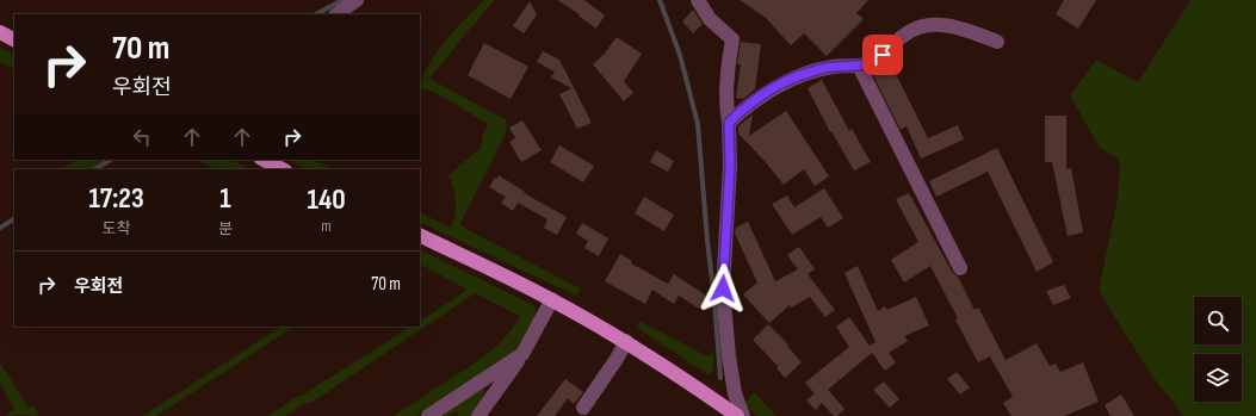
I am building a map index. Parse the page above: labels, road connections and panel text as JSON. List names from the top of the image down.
{
  "page": {
    "turn": ["70 m", "우회전"],
    "eta": [
      "17:23",
      "도착",
      "1",
      "분",
      "140",
      "m"
    ],
    "list": [
      {
        "name": "우회전",
        "value": "70 m"
      }
    ]
  }
}
